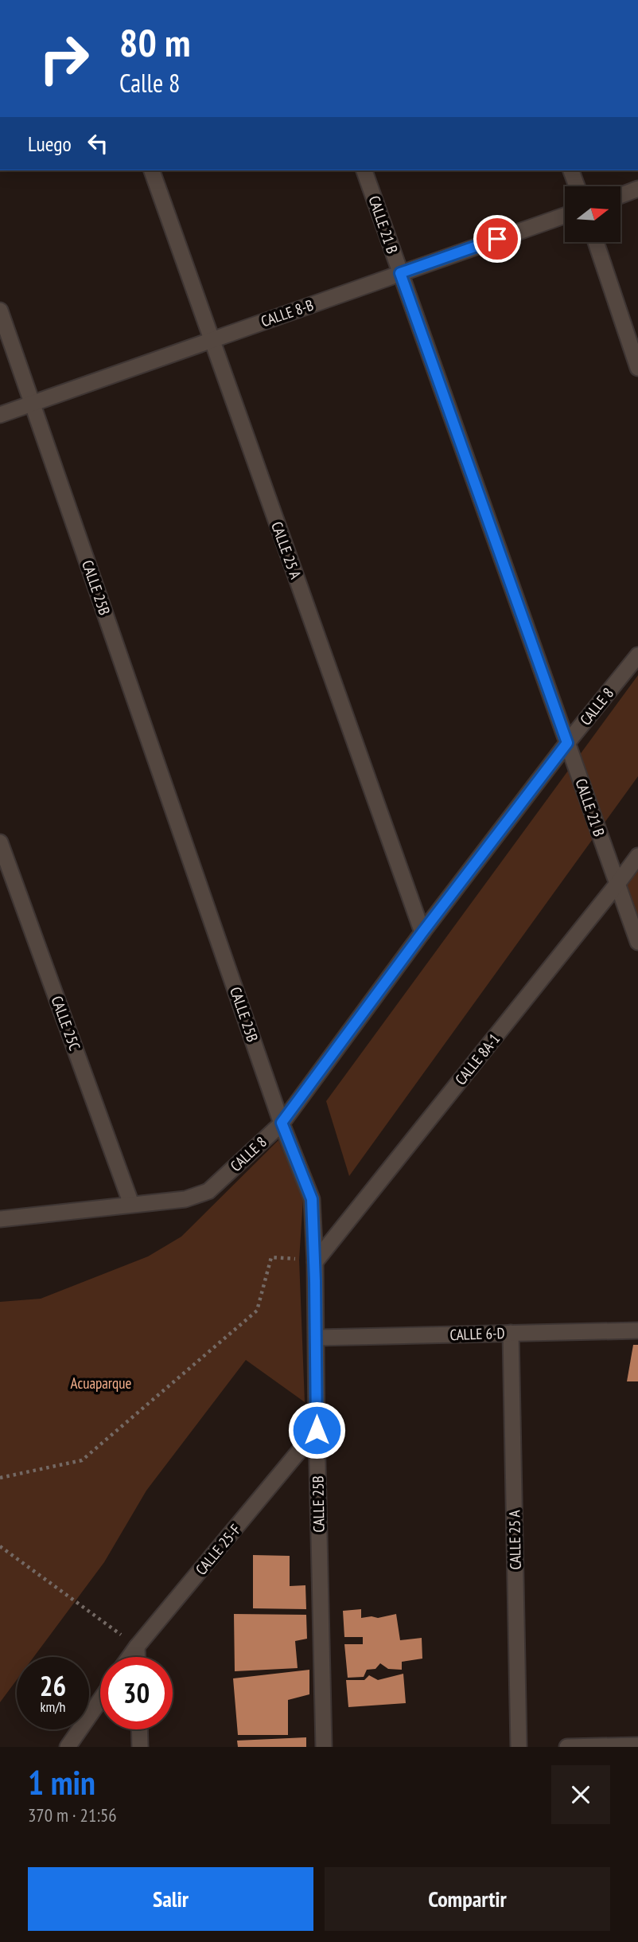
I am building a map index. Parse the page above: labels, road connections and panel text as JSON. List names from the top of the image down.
{
  "streets": {
    "street": [
      "CALLE 21 B",
      "CALLE 8-B",
      "CALLE 25 A",
      "CALLE 25B",
      "CALLE 8",
      "CALLE 25C",
      "CALLE 8A-1",
      "CALLE 6-D",
      "CALLE 25-F"
    ]
  },
  "crossings": [
    ["CALLE 21 B", "CALLE 8-B"],
    ["CALLE 21 B", "CALLE 8"],
    ["CALLE 21 B", "CALLE 8A-1"],
    ["CALLE 8-B", "CALLE 25 A"],
    ["CALLE 8-B", "CALLE 25B"],
    ["CALLE 25 A", "CALLE 8"],
    ["CALLE 25 A", "CALLE 6-D"],
    ["CALLE 25B", "CALLE 8"],
    ["CALLE 25B", "CALLE 8A-1"],
    ["CALLE 25B", "CALLE 6-D"],
    ["CALLE 25B", "CALLE 25-F"],
    ["CALLE 8", "CALLE 25C"]
  ],
  "parks": ["Acuaparque"],
  "north": "right",
  "page": {
    "turn": ["80 m", "Calle 8"],
    "then": "Luego",
    "speed": "26 km/h",
    "limit": "30",
    "heading": ["1 min", "370 m · 21:56"],
    "buttons": ["Salir", "Compartir"]
  }
}
